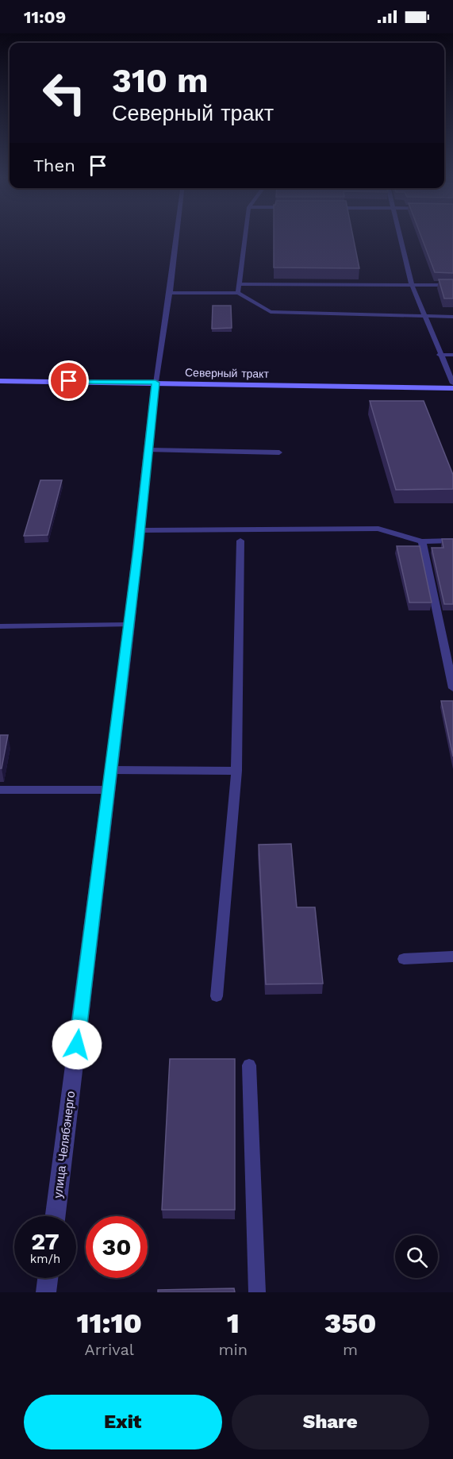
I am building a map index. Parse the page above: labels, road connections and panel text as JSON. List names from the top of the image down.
{
  "streets": {
    "main road": ["Северный тракт"],
    "street": ["улица Челябэнерго"]
  },
  "crossings": [
    ["Северный тракт", "улица Челябэнерго"]
  ],
  "page": {
    "status": "11:09",
    "turn": ["310 m", "Северный тракт"],
    "then": "Then",
    "speed": "27 km/h",
    "limit": "30",
    "eta": [
      "11:10",
      "Arrival",
      "1",
      "min",
      "350",
      "m"
    ],
    "buttons": ["Exit", "Share"]
  }
}
